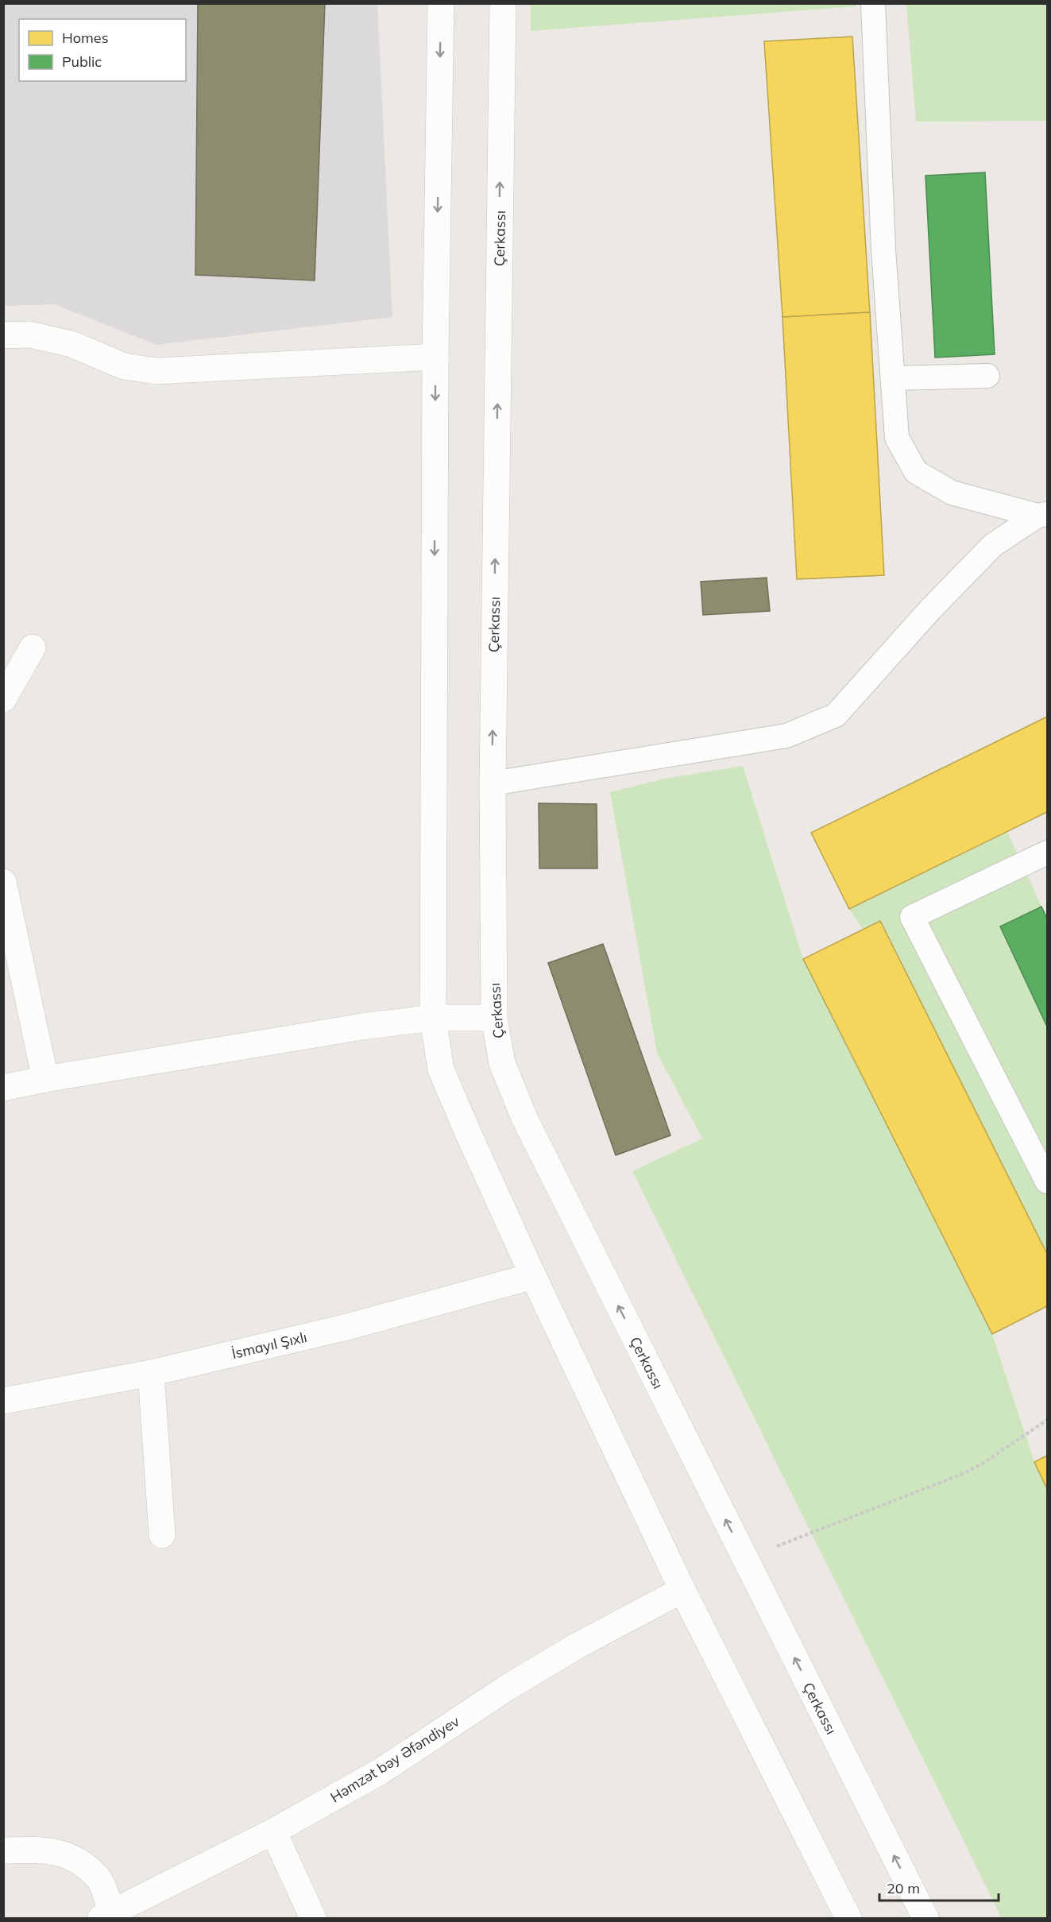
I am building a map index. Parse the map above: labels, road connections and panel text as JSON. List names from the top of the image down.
{
  "streets": {
    "street": ["Çerkassı", "İsmayıl Şıxlı", "Həmzət bəy Əfəndiyev"]
  },
  "legend": ["Homes", "Public"],
  "scale_bar": "20 m"
}
